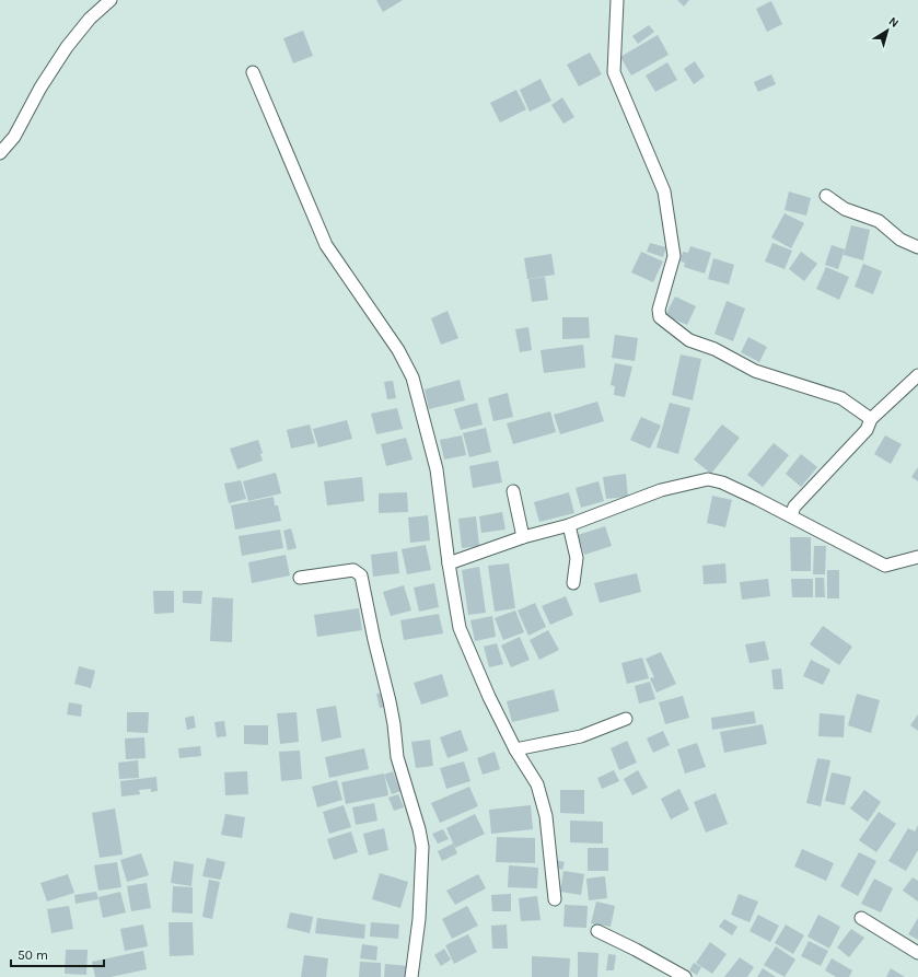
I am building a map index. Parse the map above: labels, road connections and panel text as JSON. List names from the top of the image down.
{
  "scale_bar": "50 m",
  "north": "top right"
}
